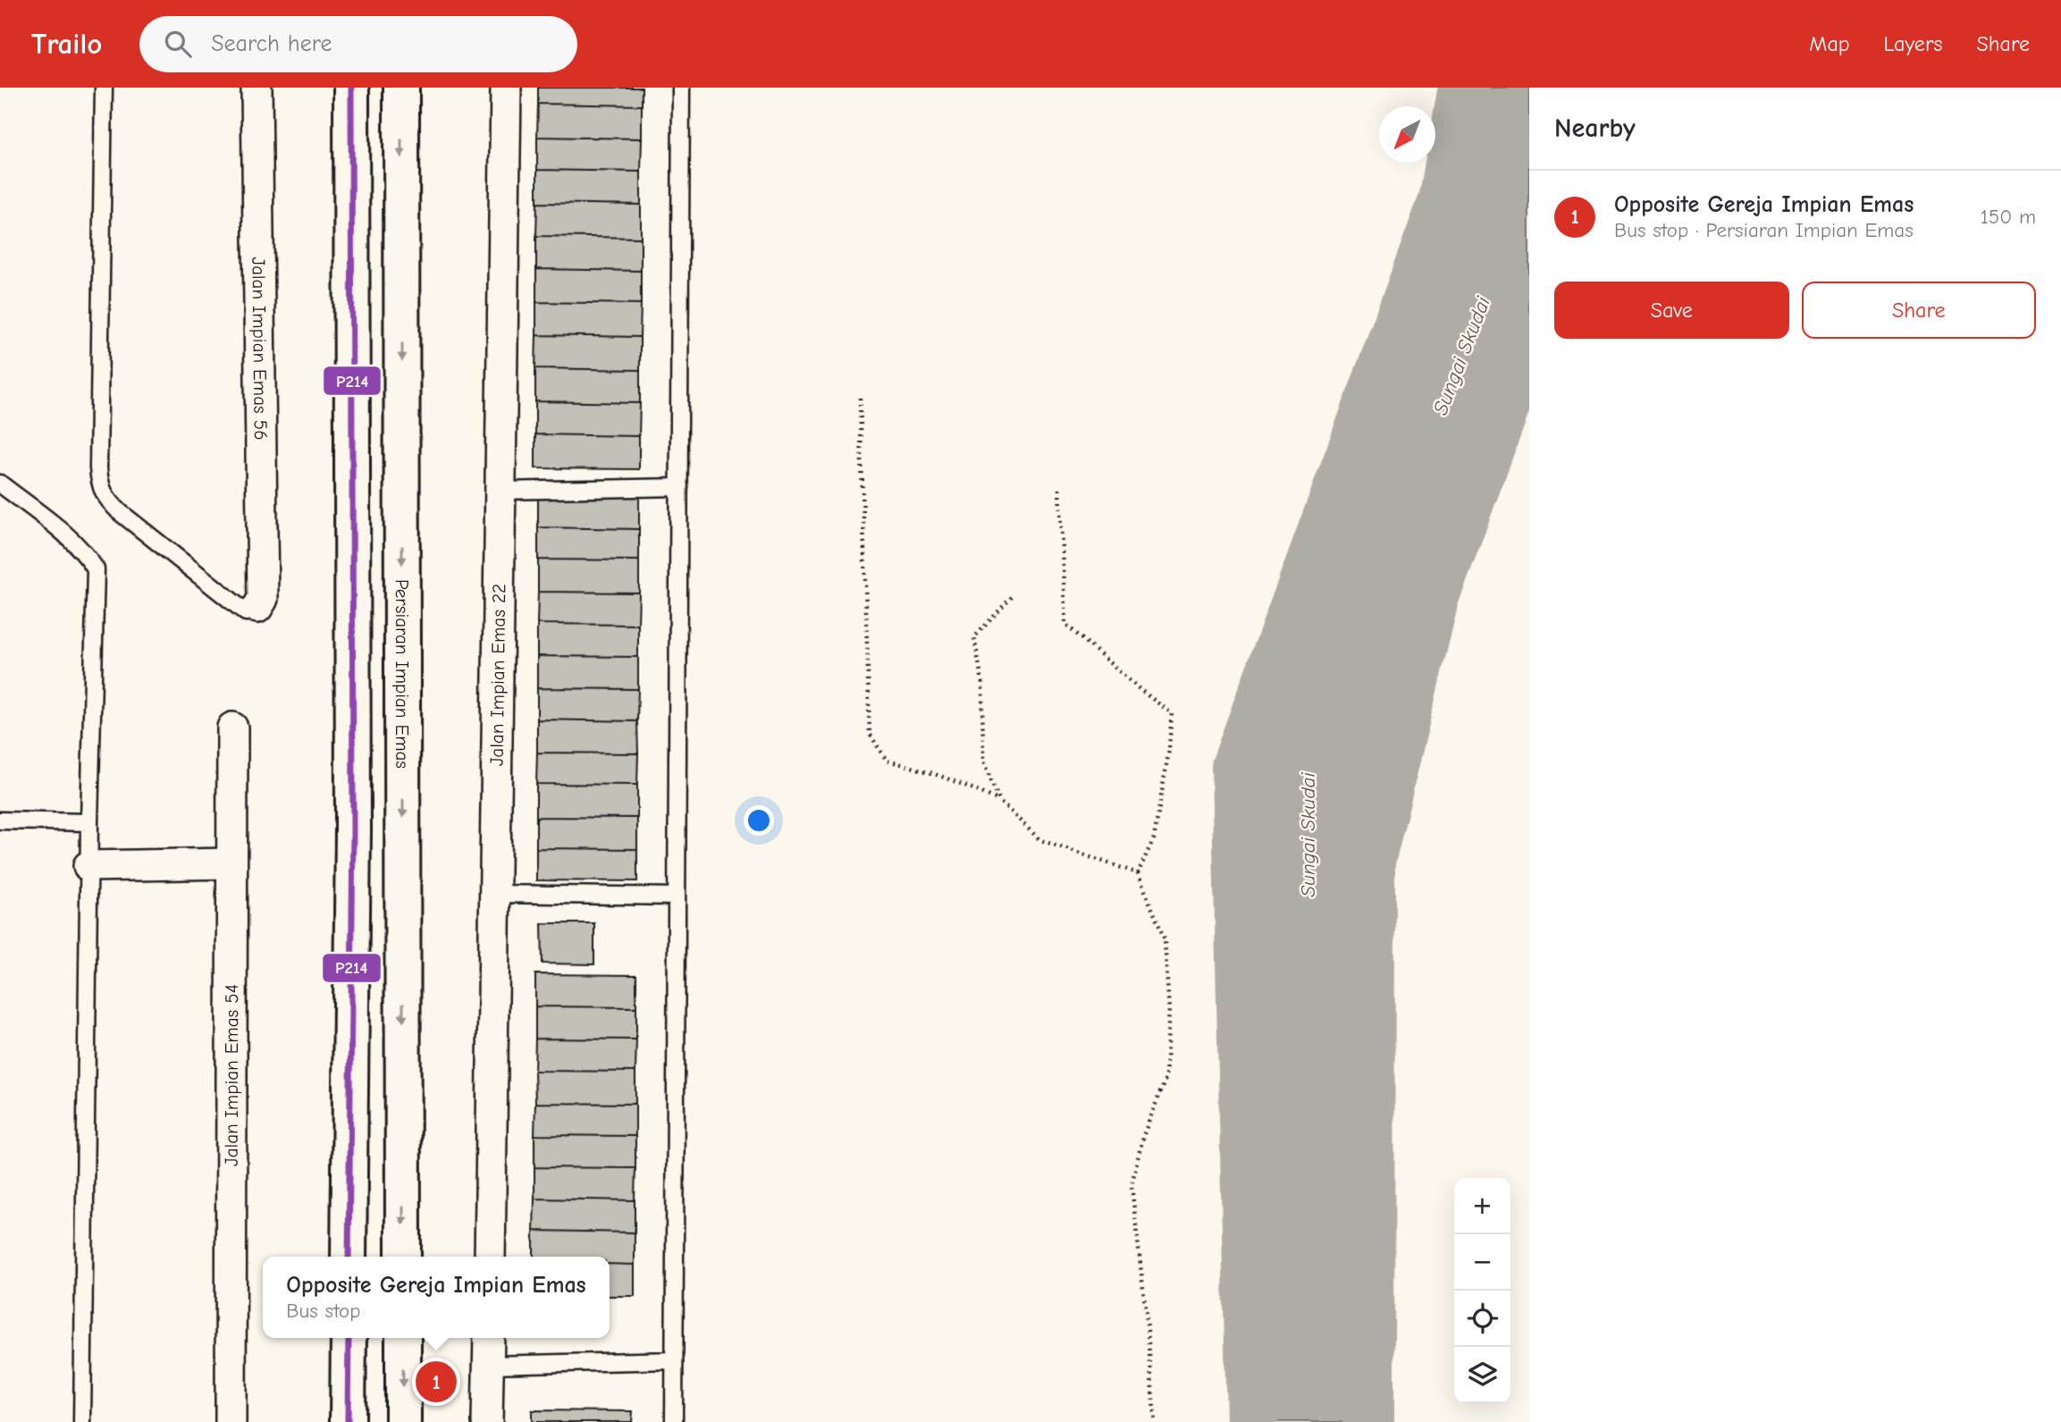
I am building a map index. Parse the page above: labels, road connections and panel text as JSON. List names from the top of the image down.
{
  "streets": {
    "main road": ["Persiaran Impian Emas"],
    "street": ["Jalan Impian Emas 56", "Jalan Impian Emas 22", "Jalan Impian Emas 54"]
  },
  "water": ["Sungai Skudai"],
  "lines": ["transit line P214"],
  "north": "bottom left",
  "page": {
    "header": "Trailo",
    "search": "Search here",
    "nav": ["Map", "Layers", "Share"],
    "heading": "Nearby",
    "list": [
      {
        "mark": "1",
        "name": "Opposite Gereja Impian Emas",
        "note": "Bus stop · Persiaran Impian Emas",
        "value": "150 m"
      }
    ],
    "buttons": ["Save", "Share"],
    "map_buttons": ["+", "−"],
    "popup": ["Opposite Gereja Impian Emas", "Bus stop"],
    "pins": "1"
  }
}
